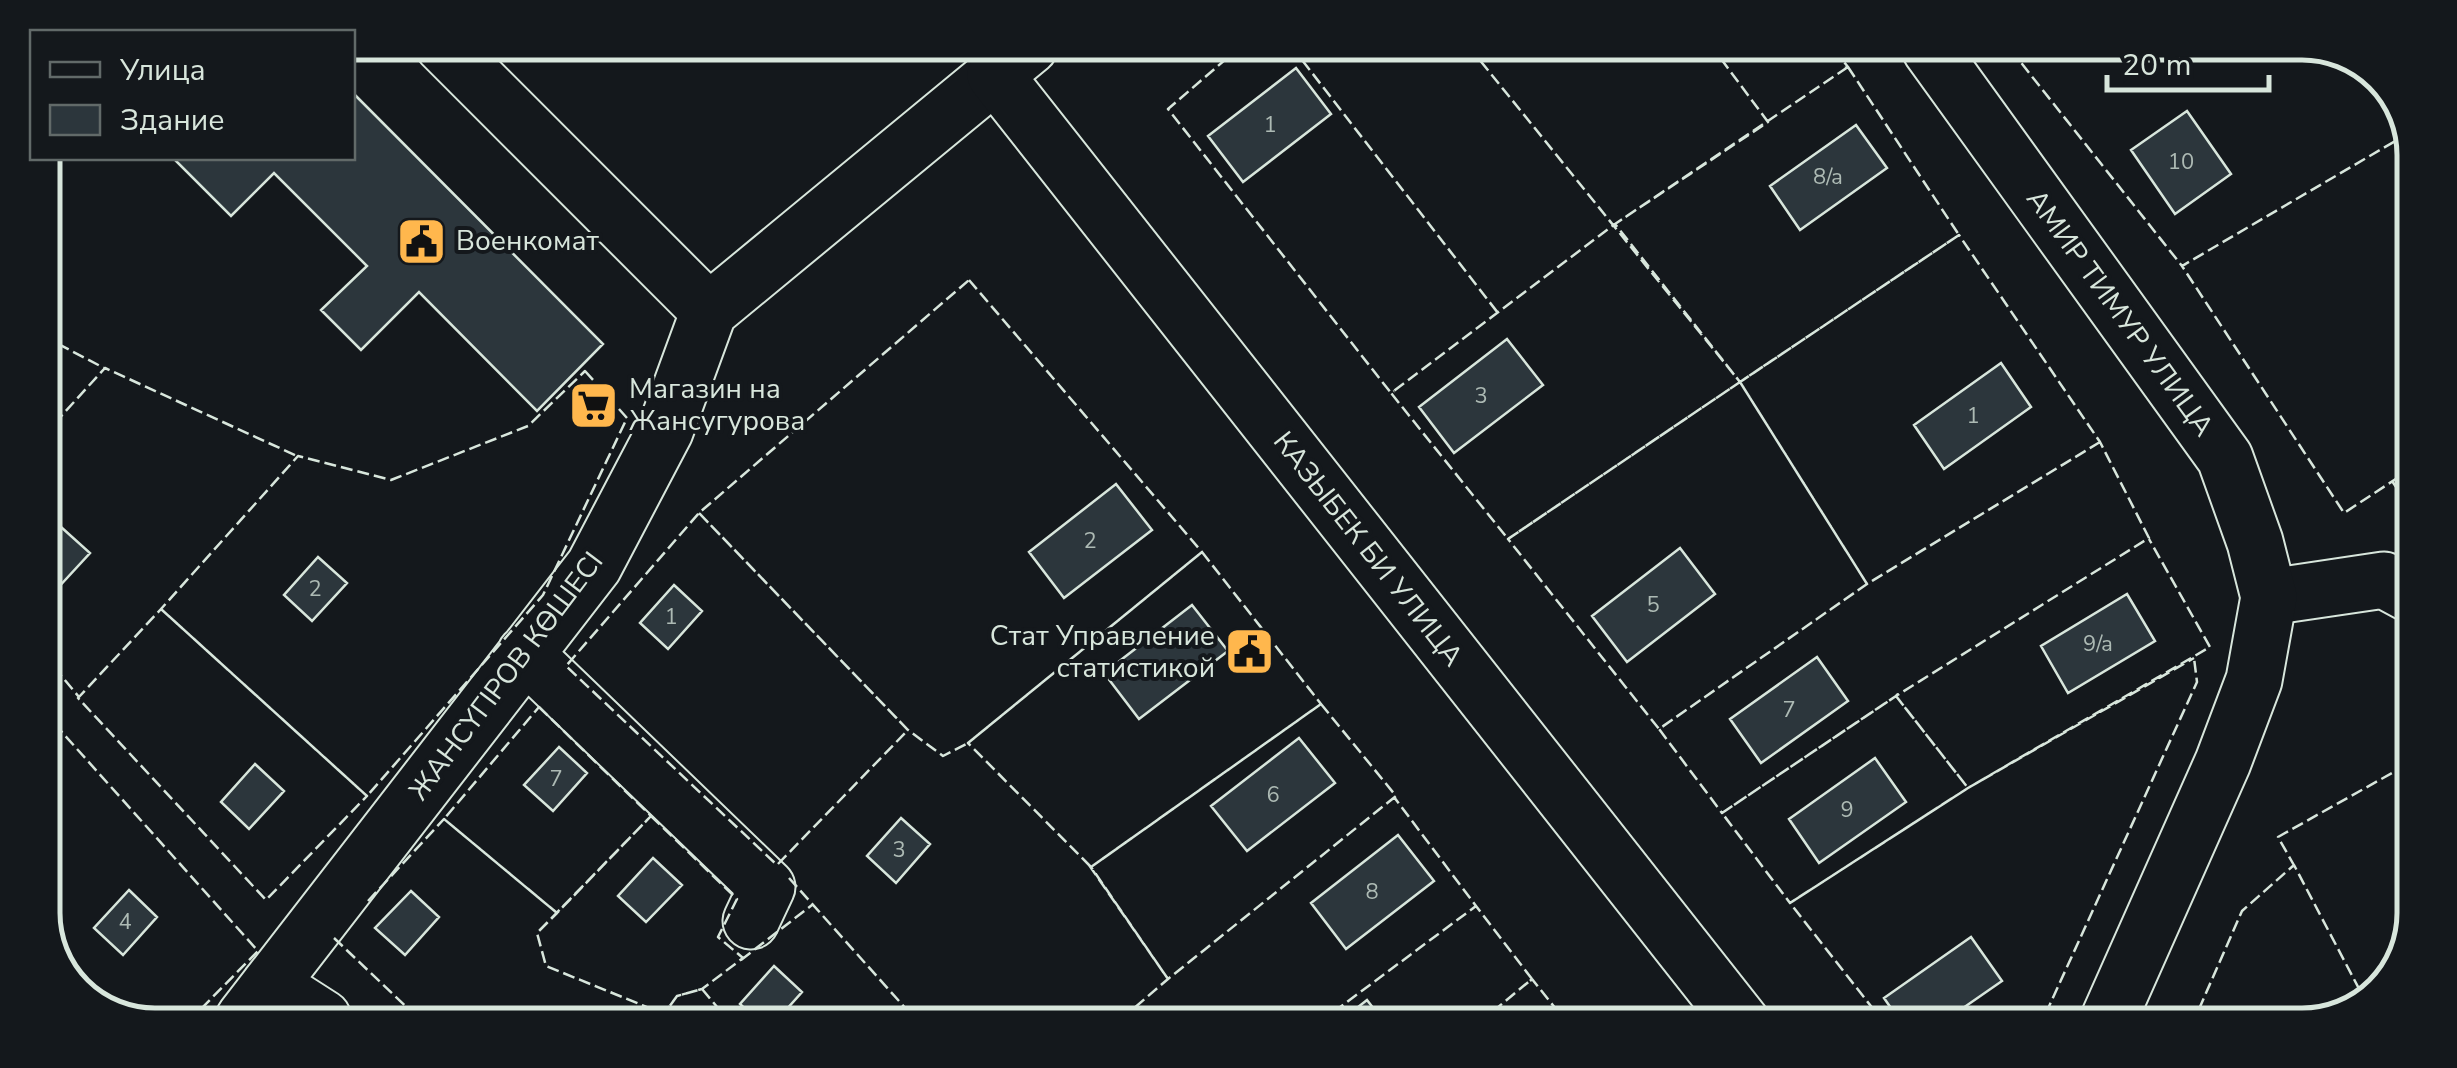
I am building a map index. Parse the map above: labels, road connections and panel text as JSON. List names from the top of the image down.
{
  "streets": {
    "main road": ["АМИР ТИМУР УЛИЦА", "КАЗЫБЕК БИ УЛИЦА", "ЖАНСҮГІРОВ КӨШЕСІ"]
  },
  "places": {
    "public building": ["Военкомат", "Стат Управление статистикой"],
    "supermarket": ["Магазин на Жансугурова"]
  },
  "house_numbers": [
    "1",
    "10",
    "8/а",
    "3",
    "1",
    "2",
    "2",
    "5",
    "1",
    "9/а",
    "7",
    "7",
    "6",
    "9",
    "3",
    "8",
    "4"
  ],
  "legend": ["Улица", "Здание"],
  "scale_bar": "20 m"
}
